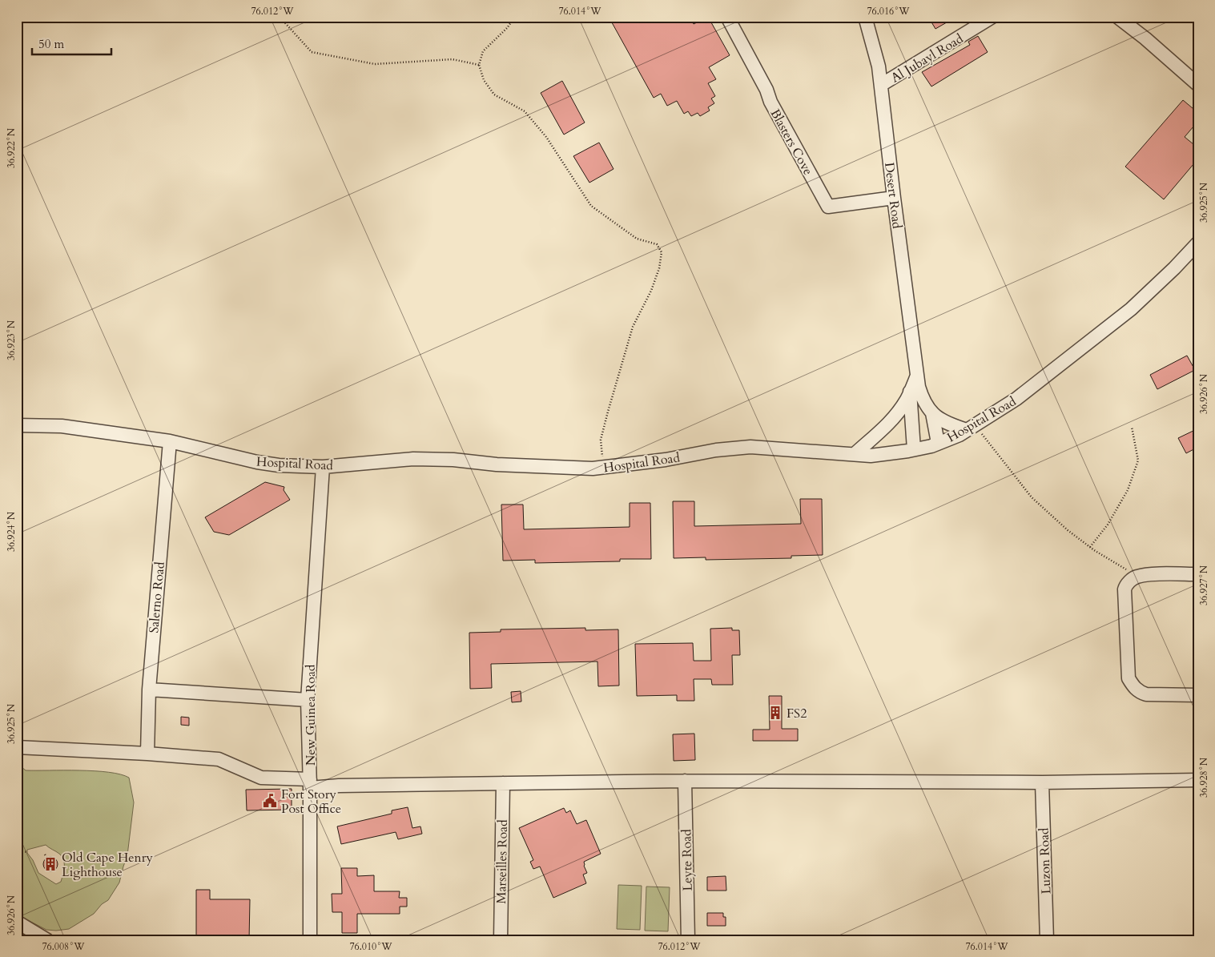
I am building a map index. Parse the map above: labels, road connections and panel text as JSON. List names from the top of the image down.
{
  "streets": {
    "street": [
      "Al Jubayl Road",
      "Blasters Cove",
      "Desert Road",
      "Hospital Road",
      "Salerno Road",
      "New Guinea Road",
      "Leyte Road",
      "Luzon Road",
      "Marseilles Road"
    ]
  },
  "crossings": [
    ["Al Jubayl Road", "Desert Road"],
    ["Blasters Cove", "Desert Road"],
    ["Desert Road", "Hospital Road"],
    ["Hospital Road", "Salerno Road"],
    ["Hospital Road", "New Guinea Road"]
  ],
  "places": {
    "building": ["FS2", "Old Cape Henry Lighthouse"],
    "public building": ["Fort Story Post Office"]
  },
  "scale_bar": "50 m",
  "coordinates": [
    "76.012°W",
    "76.014°W",
    "76.016°W",
    "36.922°N",
    "36.925°N",
    "36.923°N",
    "36.926°N",
    "36.924°N",
    "36.927°N",
    "36.928°N",
    "76.008°W",
    "76.010°W"
  ]
}
